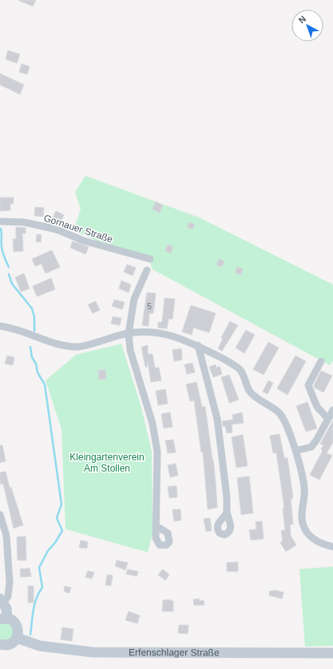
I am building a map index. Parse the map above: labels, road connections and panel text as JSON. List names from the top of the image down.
{
  "streets": {
    "main road": ["Erfenschlager Straße"],
    "street": ["Gornauer Straße"]
  },
  "parks": ["Kleingartenverein Am Stollen"],
  "house_numbers": ["5"],
  "north": "top left"
}
